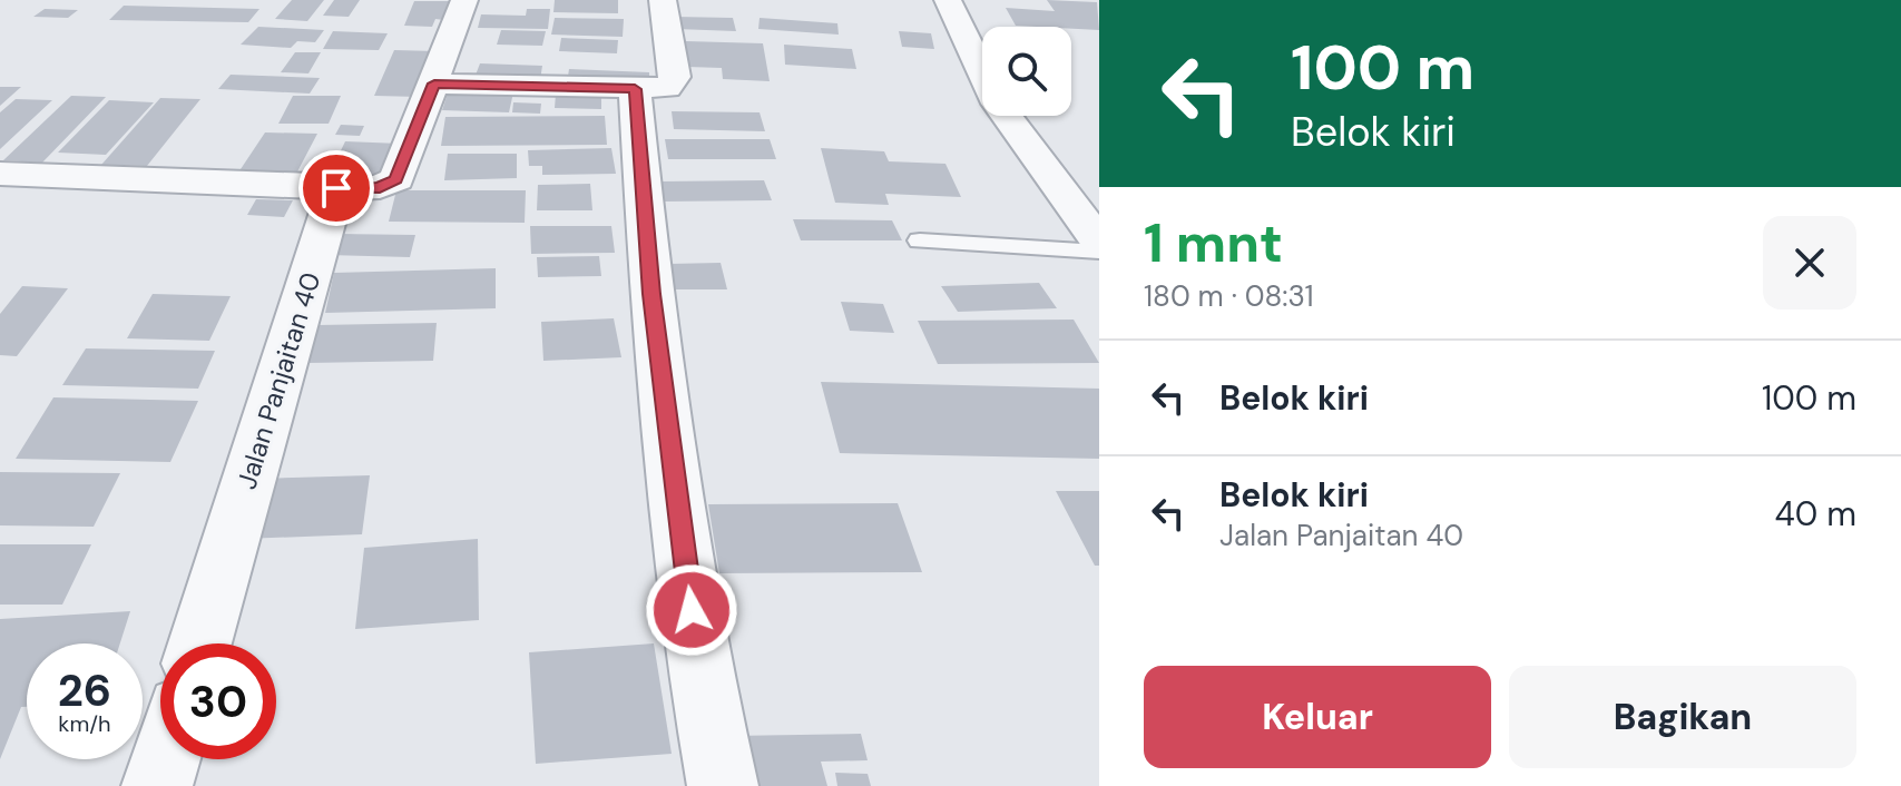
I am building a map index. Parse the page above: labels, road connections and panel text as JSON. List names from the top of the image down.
{
  "streets": {
    "street": ["Jalan Panjaitan 40"]
  },
  "page": {
    "turn": ["100 m", "Belok kiri"],
    "heading": ["1 mnt", "180 m · 08:31"],
    "list": [
      {
        "name": "Belok kiri",
        "value": "100 m"
      },
      {
        "name": "Belok kiri",
        "note": "Jalan Panjaitan 40",
        "value": "40 m"
      }
    ],
    "speed": "26 km/h",
    "limit": "30",
    "buttons": ["Keluar", "Bagikan"]
  }
}
